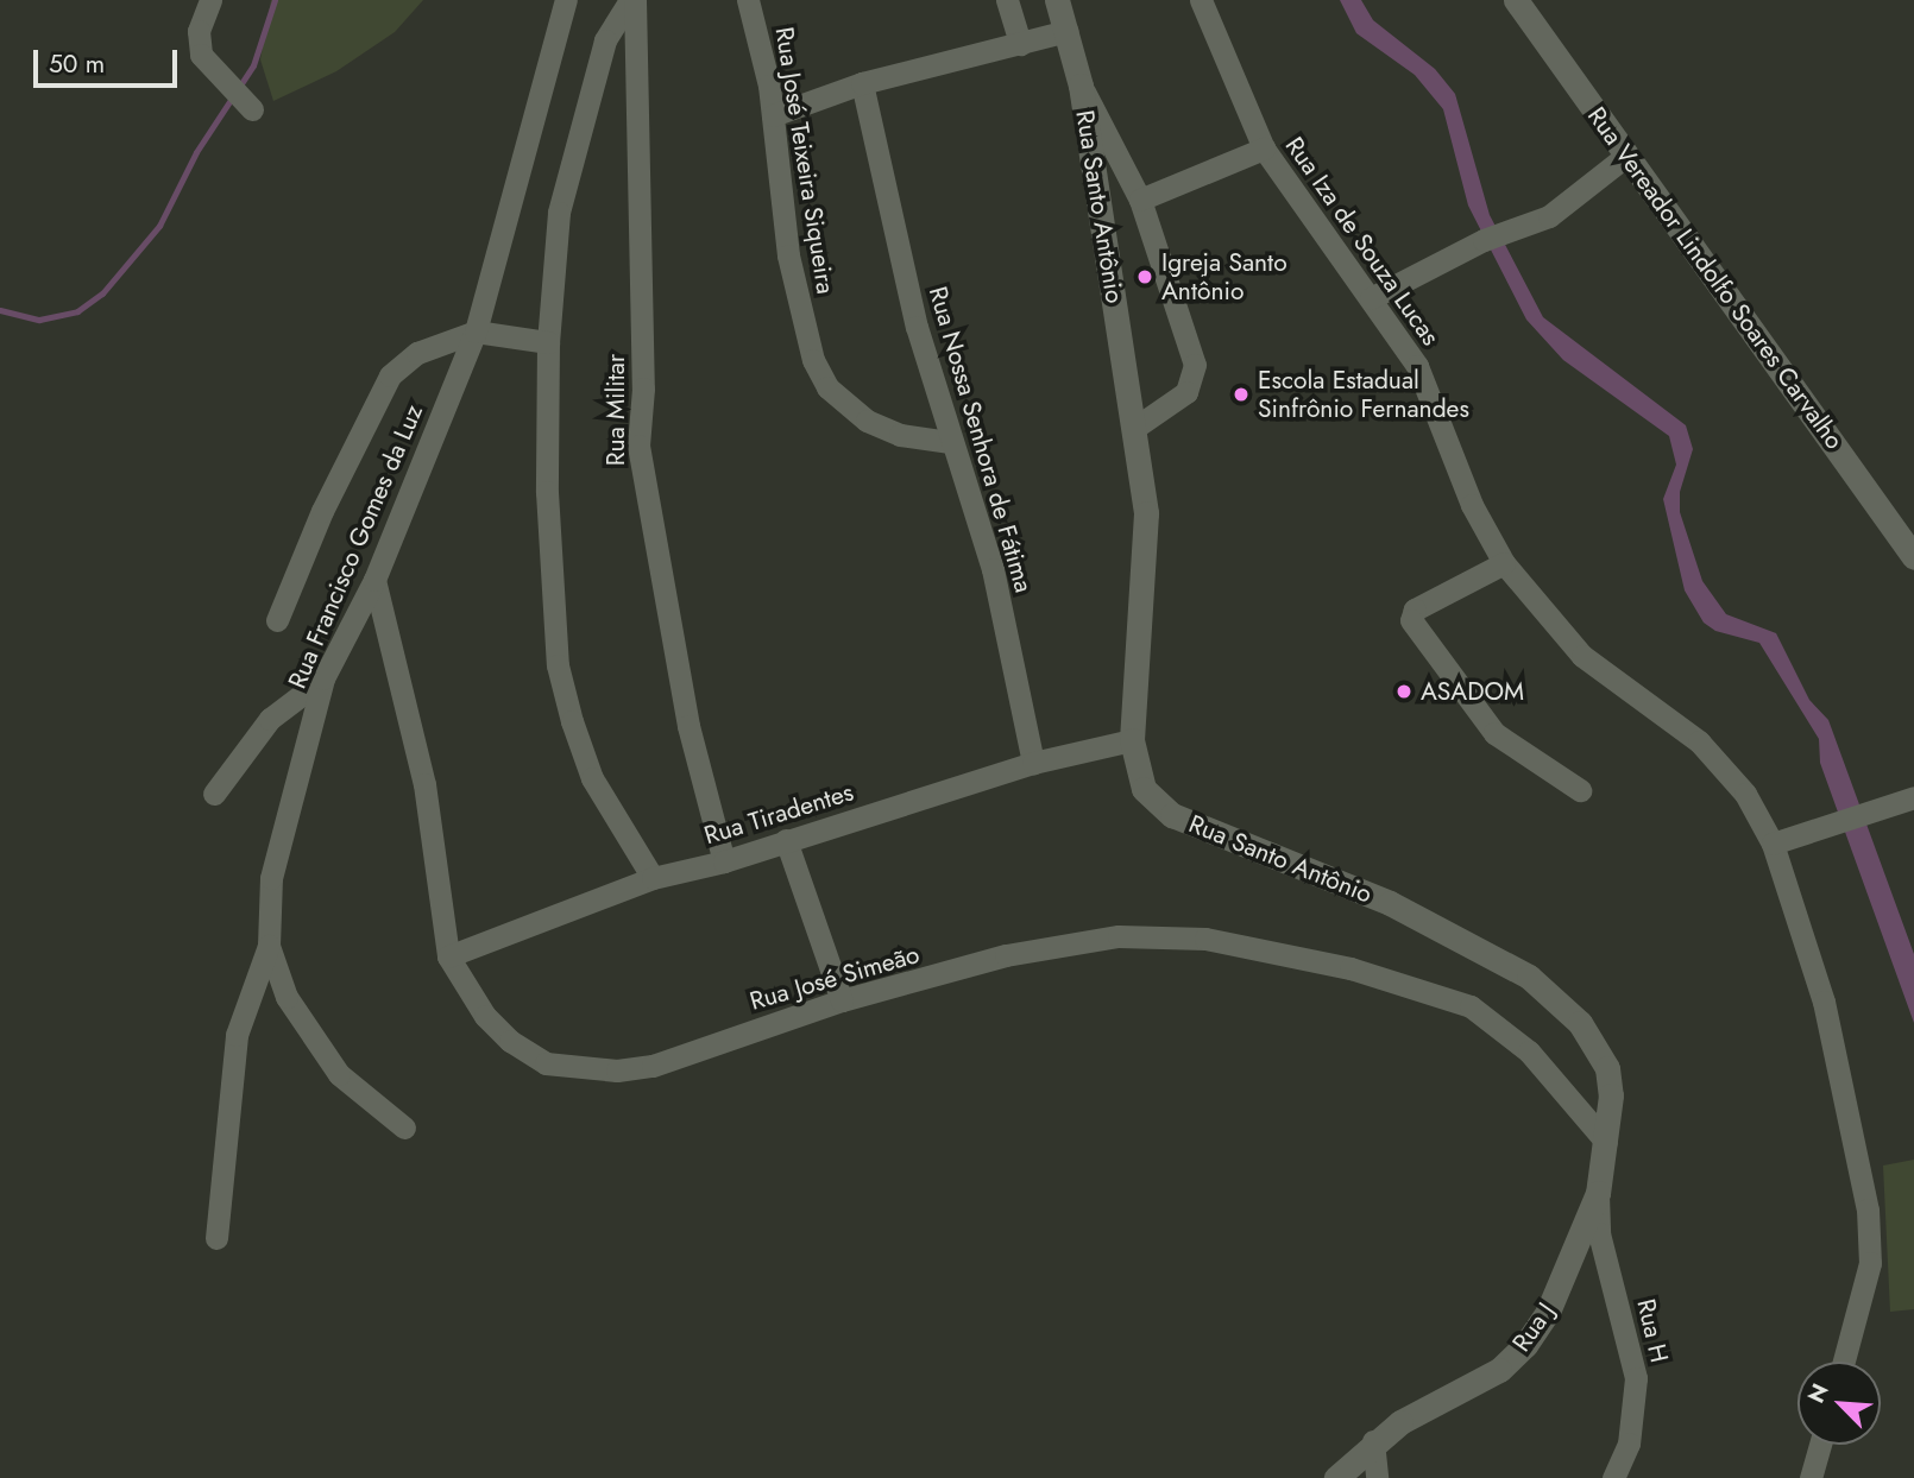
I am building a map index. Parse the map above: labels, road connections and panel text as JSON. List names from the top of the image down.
{
  "streets": {
    "main road": ["Rua Santo Antônio", "Rua Vereador Lindolfo Soares Carvalho", "Rua J"],
    "street": [
      "Rua José Teixeira Siqueira",
      "Rua Iza de Souza Lucas",
      "Rua Militar",
      "Rua Nossa Senhora de Fátima",
      "Rua Francisco Gomes da Luz",
      "Rua Tiradentes",
      "Rua José Simeão",
      "Rua H"
    ]
  },
  "crossings": [
    ["Rua José Teixeira Siqueira", "Rua Nossa Senhora de Fátima"],
    ["Rua Santo Antônio", "Rua Tiradentes"],
    ["Rua Santo Antônio", "Rua José Simeão"],
    ["Rua Santo Antônio", "Rua J"],
    ["Rua Militar", "Rua Tiradentes"],
    ["Rua Nossa Senhora de Fátima", "Rua Tiradentes"],
    ["Rua Francisco Gomes da Luz", "Rua José Simeão"],
    ["Rua Tiradentes", "Rua José Simeão"],
    ["Rua José Simeão", "Rua J"],
    ["Rua J", "Rua H"]
  ],
  "places": ["Igreja Santo Antônio", "Escola Estadual Sinfrônio Fernandes", "ASADOM"],
  "scale_bar": "50 m",
  "north": "top left"
}
